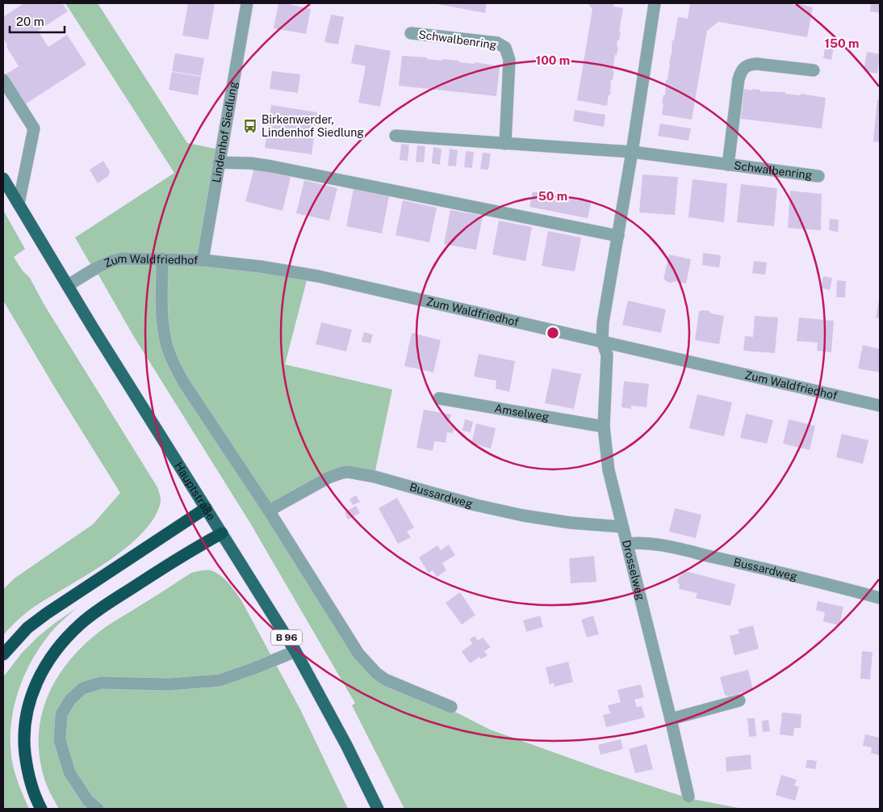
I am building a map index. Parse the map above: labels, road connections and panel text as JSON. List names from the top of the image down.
{
  "streets": {
    "main road": ["Hauptstraße", "B 96"],
    "street": [
      "Schwalbenring",
      "Lindenhof Siedlung",
      "Zum Waldfriedhof",
      "Amselweg",
      "Bussardweg",
      "Drosselweg"
    ]
  },
  "crossings": [
    ["Lindenhof Siedlung", "Zum Waldfriedhof"],
    ["Zum Waldfriedhof", "Hauptstraße"],
    ["Zum Waldfriedhof", "Drosselweg"],
    ["Amselweg", "Drosselweg"],
    ["Bussardweg", "Drosselweg"]
  ],
  "places": {
    "bus stop": ["Birkenwerder, Lindenhof Siedlung"]
  },
  "scale_bar": "20 m",
  "rings": ["150 m", "100 m", "50 m"]
}
